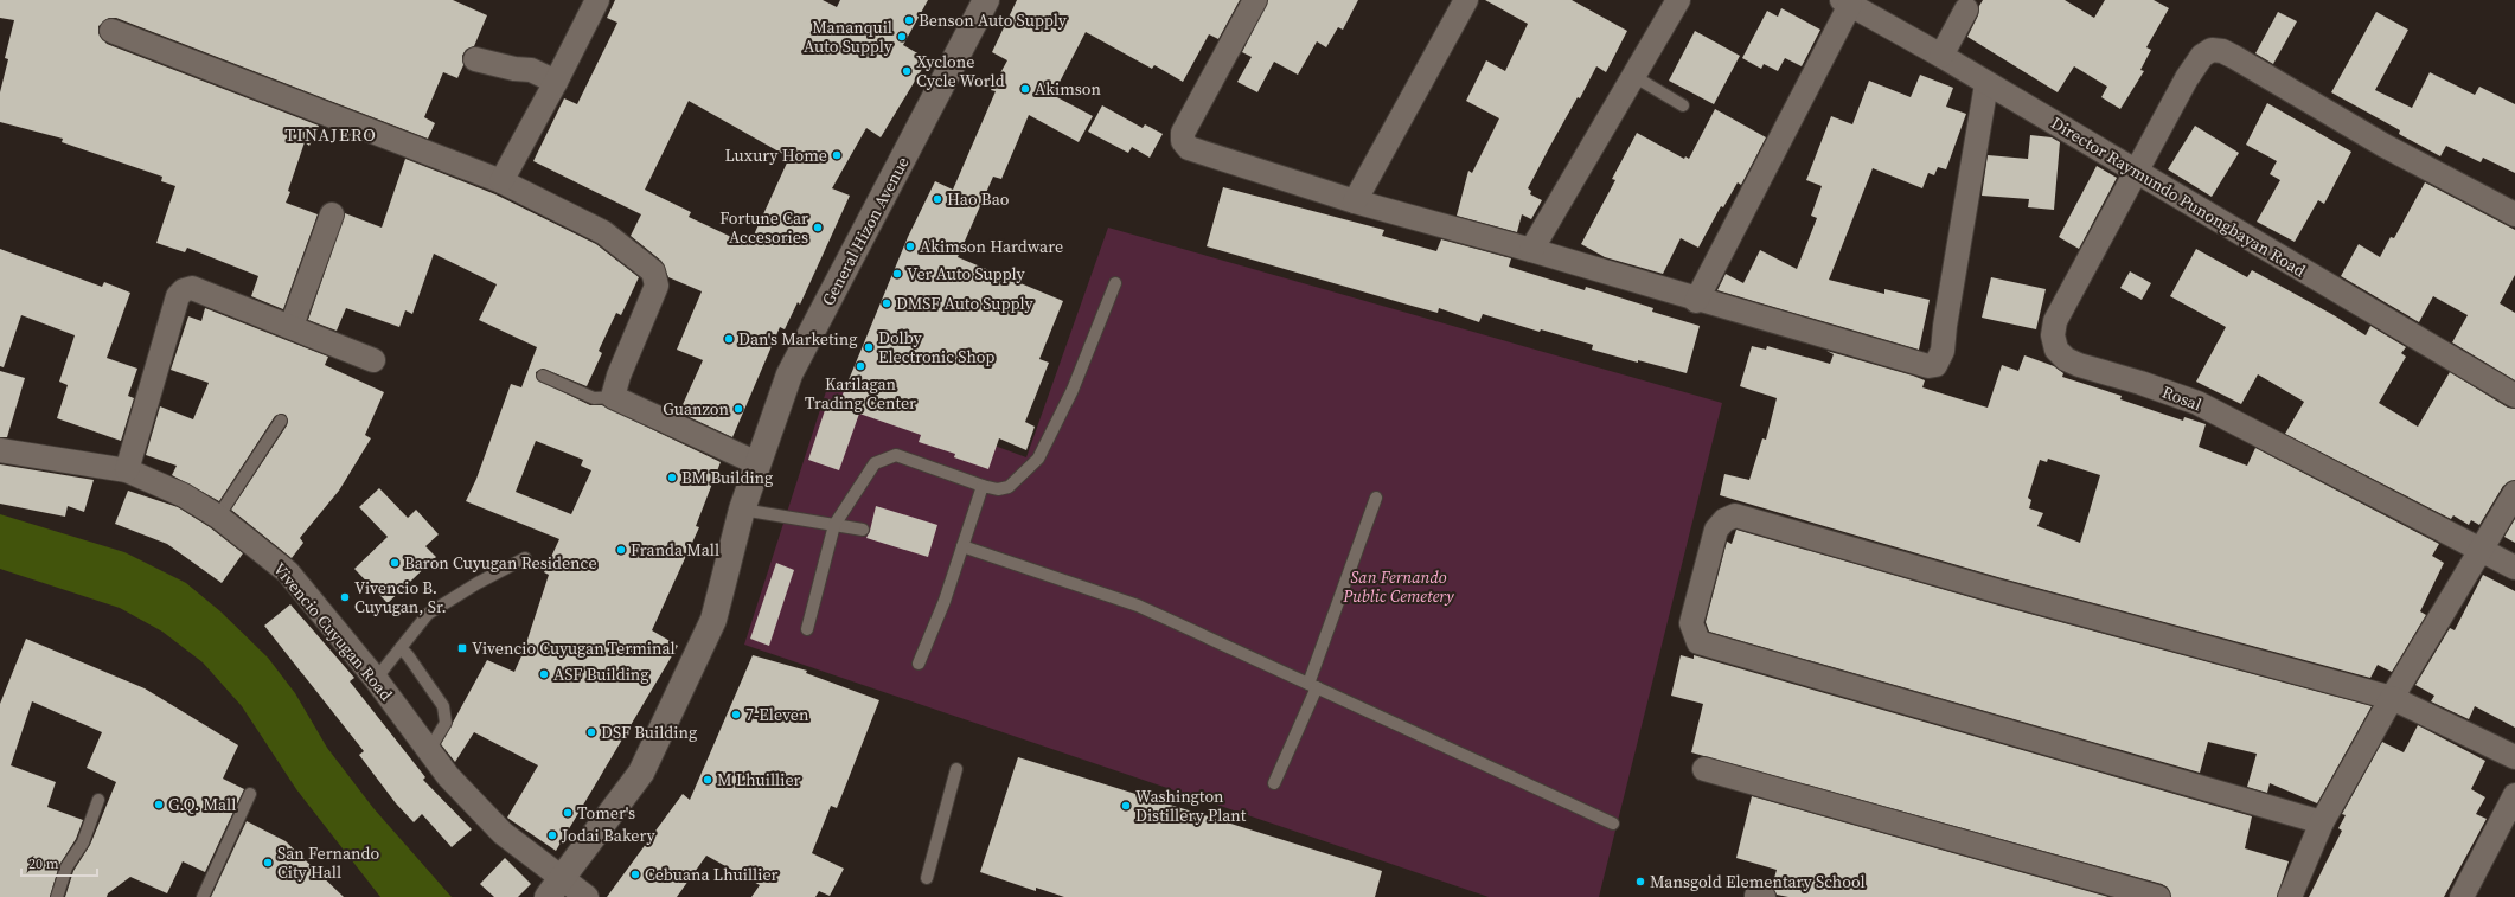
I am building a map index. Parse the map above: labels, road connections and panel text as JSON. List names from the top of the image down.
{
  "streets": {
    "main road": ["General Hizon Avenue"],
    "street": ["Director Raymundo Punongbayan Road", "Rosal", "Vivencio Cuyugan Road"]
  },
  "crossings": [
    ["Director Raymundo Punongbayan Road", "Rosal"],
    ["General Hizon Avenue", "Vivencio Cuyugan Road"]
  ],
  "districts": ["TINAJERO"],
  "parks": ["San Fernando Public Cemetery"],
  "places": {
    "other": [
      "Benson Auto Supply",
      "Mananquil Auto Supply",
      "Xyclone Cycle World",
      "Akimson",
      "Luxury Home",
      "Hao Bao",
      "Fortune Car Accesories",
      "Akimson Hardware",
      "Ver Auto Supply",
      "DMSF Auto Supply",
      "Dan's Marketing",
      "Dolby Electronic Shop",
      "Karilagan Trading Center",
      "Guanzon",
      "BM Building",
      "Franda Mall",
      "Baron Cuyugan Residence",
      "Vivencio B. Cuyugan, Sr.",
      "ASF Building",
      "7-Eleven",
      "DSF Building",
      "M Lhuillier",
      "G.Q. Mall",
      "Washington Distillery Plant",
      "Tomer's",
      "Jodai Bakery",
      "San Fernando City Hall",
      "Cebuana Lhuillier",
      "Mansgold Elementary School"
    ],
    "transit": ["Vivencio Cuyugan Terminal"]
  },
  "scale_bar": "20 m"
}
